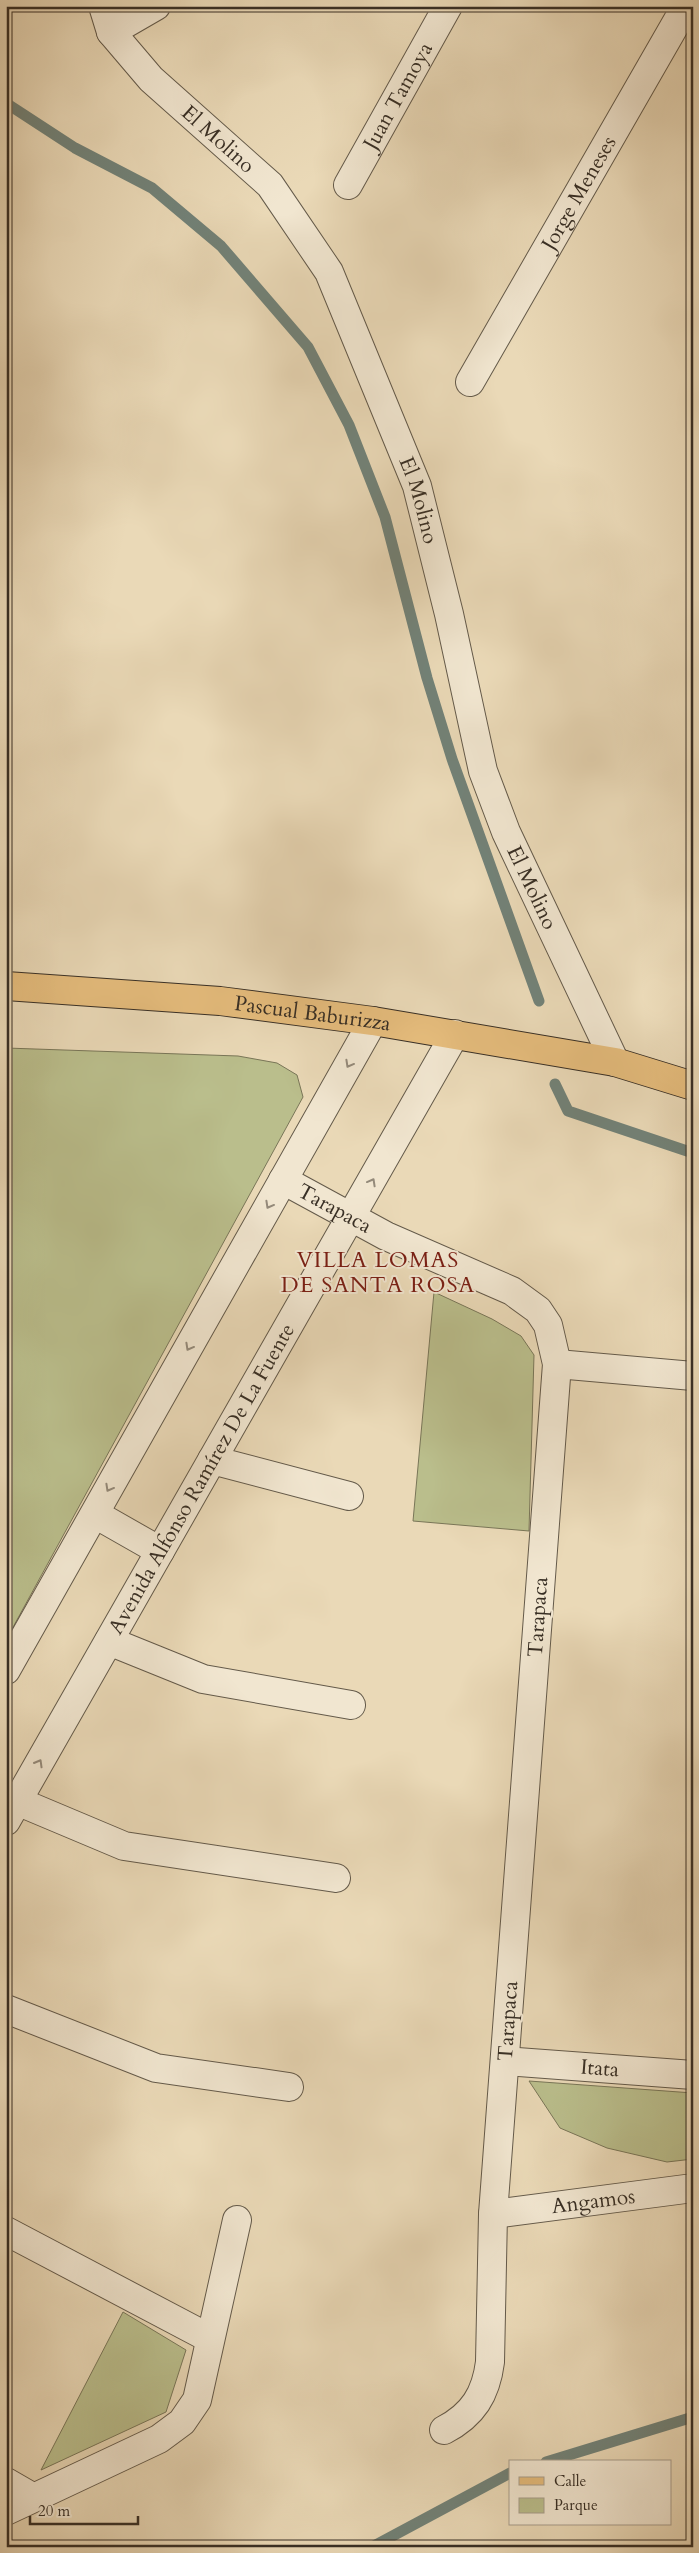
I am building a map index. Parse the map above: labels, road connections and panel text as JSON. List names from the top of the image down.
{
  "streets": {
    "main road": ["Pascual Baburizza"],
    "street": [
      "Juan Tamoya",
      "El Molino",
      "Jorge Meneses",
      "Tarapaca",
      "Avenida Alfonso Ramírez De La Fuente",
      "Itata",
      "Angamos"
    ]
  },
  "crossings": [
    ["El Molino", "Pascual Baburizza"],
    ["Pascual Baburizza", "Avenida Alfonso Ramírez De La Fuente"],
    ["Tarapaca", "Avenida Alfonso Ramírez De La Fuente"],
    ["Tarapaca", "Itata"],
    ["Tarapaca", "Angamos"]
  ],
  "districts": ["VILLA LOMAS DE SANTA ROSA"],
  "legend": ["Calle", "Parque"],
  "scale_bar": "20 m"
}
